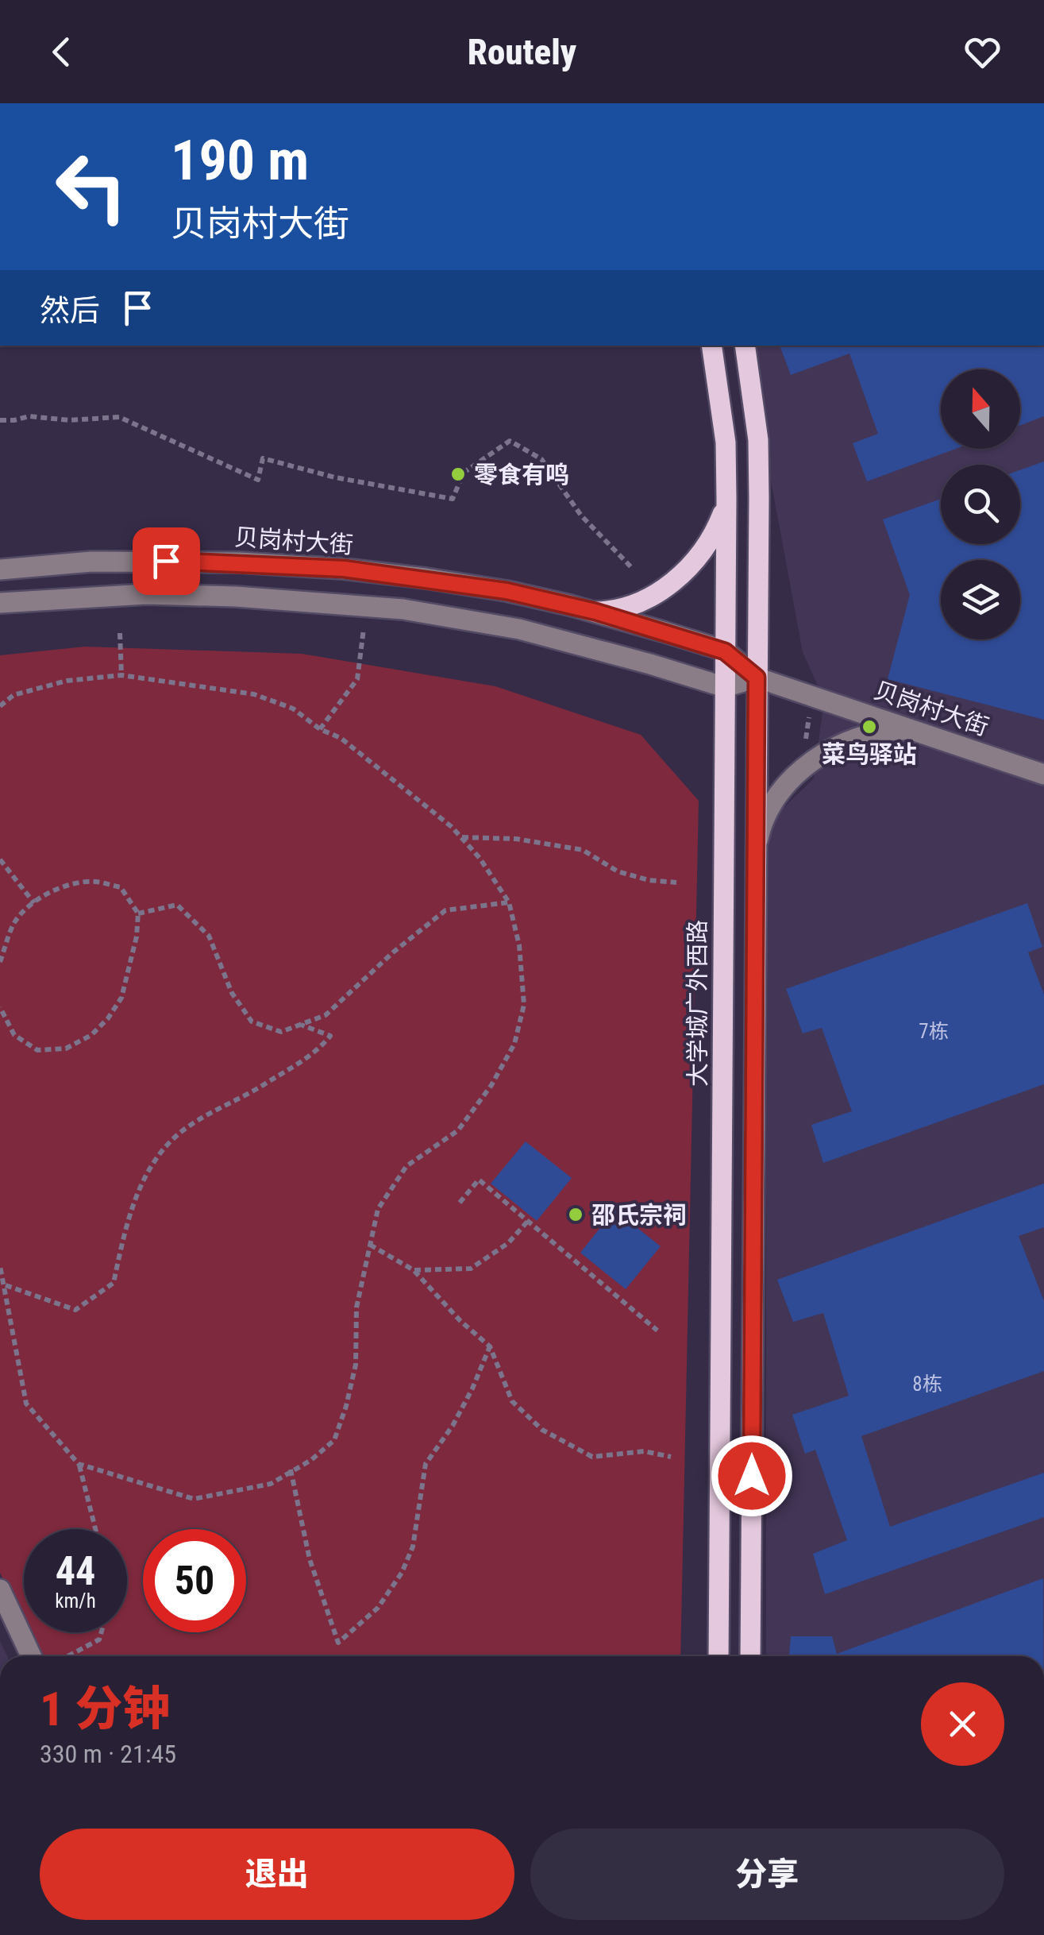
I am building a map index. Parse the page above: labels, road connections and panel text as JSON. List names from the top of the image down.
{
  "streets": {
    "main road": ["大学城广外西路"],
    "street": ["贝岗村大街"]
  },
  "crossings": [
    ["贝岗村大街", "大学城广外西路"]
  ],
  "places": ["零食有鸣", "菜鸟驿站", "邵氏宗祠"],
  "house_numbers": ["7栋", "8栋"],
  "north": "top",
  "page": {
    "header": "Routely",
    "turn": ["190 m", "贝岗村大街"],
    "then": "然后",
    "speed": "44 km/h",
    "limit": "50",
    "heading": ["1 分钟", "330 m · 21:45"],
    "buttons": ["退出", "分享"]
  }
}
